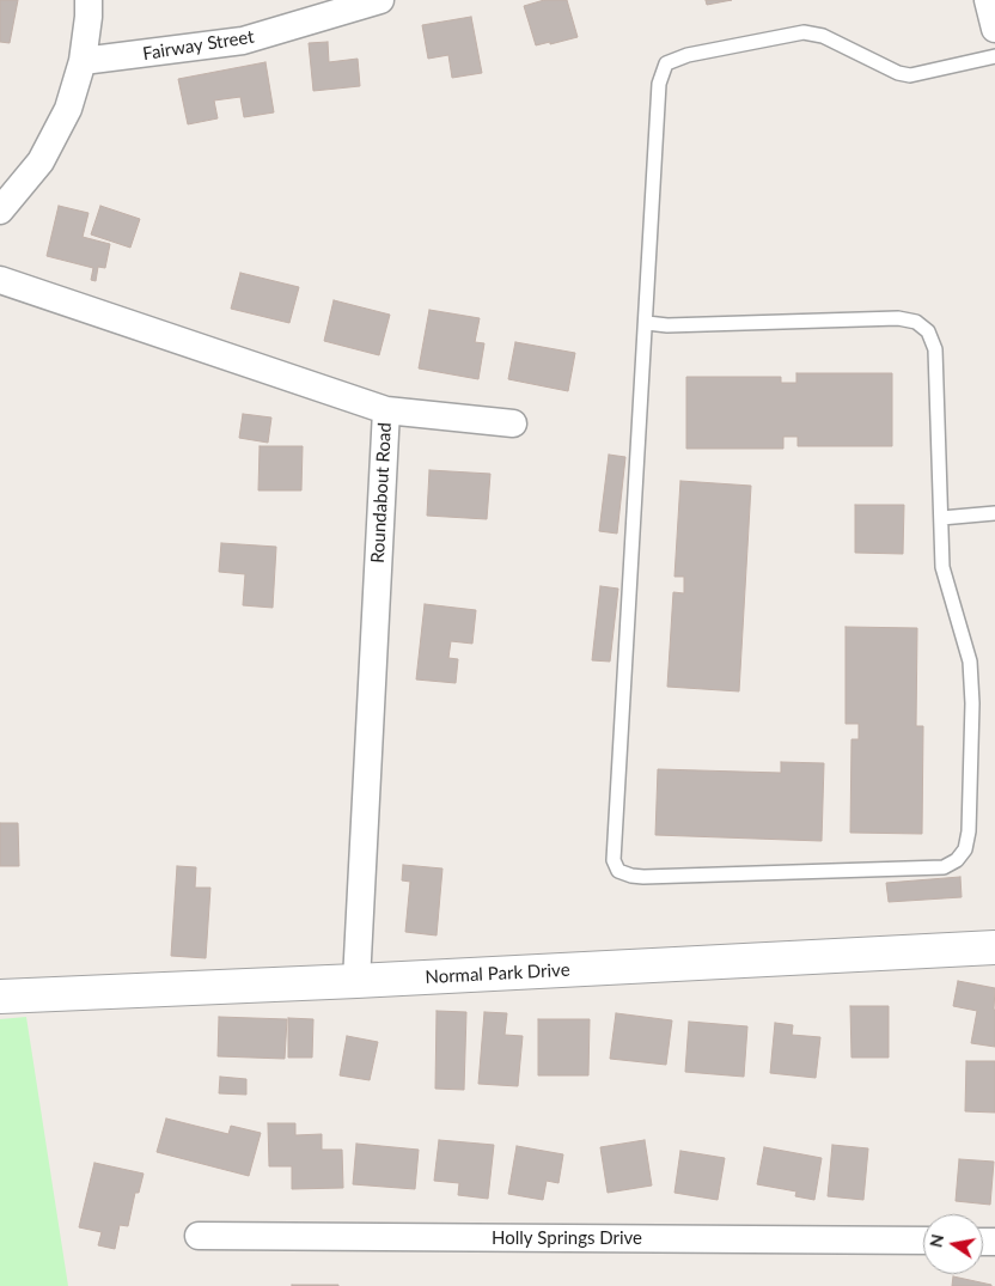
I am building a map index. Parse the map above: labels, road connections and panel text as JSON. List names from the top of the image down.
{
  "streets": {
    "street": [
      "Fairway Street",
      "Roundabout Road",
      "Normal Park Drive",
      "Holly Springs Drive"
    ]
  },
  "crossings": [
    ["Roundabout Road", "Normal Park Drive"]
  ],
  "north": "left"
}
